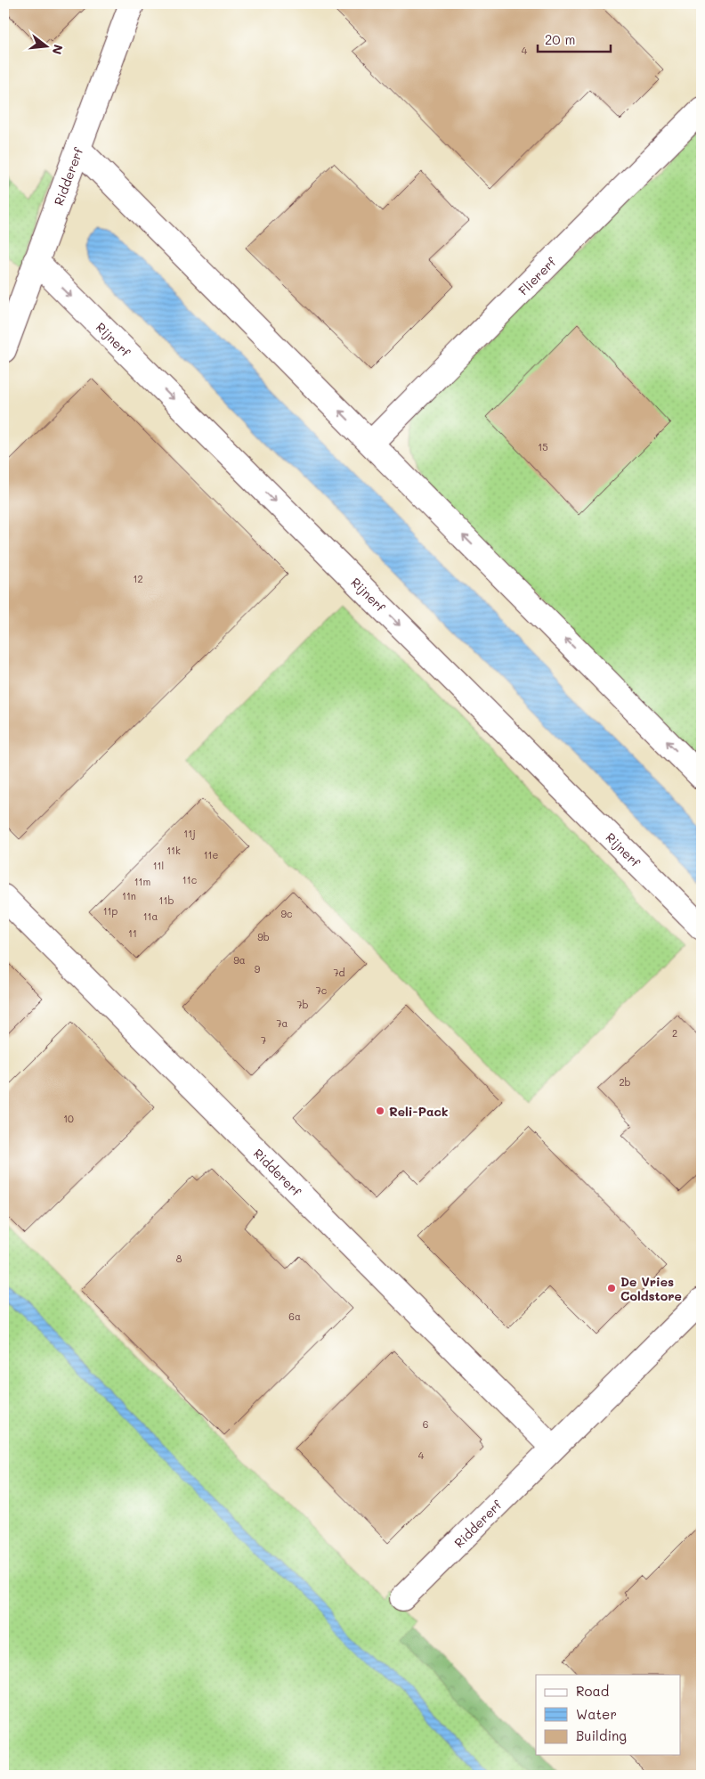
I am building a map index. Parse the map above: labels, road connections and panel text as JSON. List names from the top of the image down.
{
  "streets": {
    "street": ["Riddererf", "Fliererf", "Rijnerf"]
  },
  "crossings": [
    ["Riddererf", "Rijnerf"]
  ],
  "places": ["Reli-Pack", "De Vries Coldstore"],
  "house_numbers": [
    "4",
    "15",
    "12",
    "11j",
    "11k",
    "11e",
    "11l",
    "11c",
    "11m",
    "11n",
    "11b",
    "11p",
    "9c",
    "11a",
    "11",
    "9b",
    "9a",
    "9",
    "7d",
    "7c",
    "7b",
    "7a",
    "2",
    "7",
    "2b",
    "10",
    "8",
    "6a",
    "6",
    "4"
  ],
  "legend": ["Road", "Water", "Building"],
  "scale_bar": "20 m",
  "north": "right"
}
